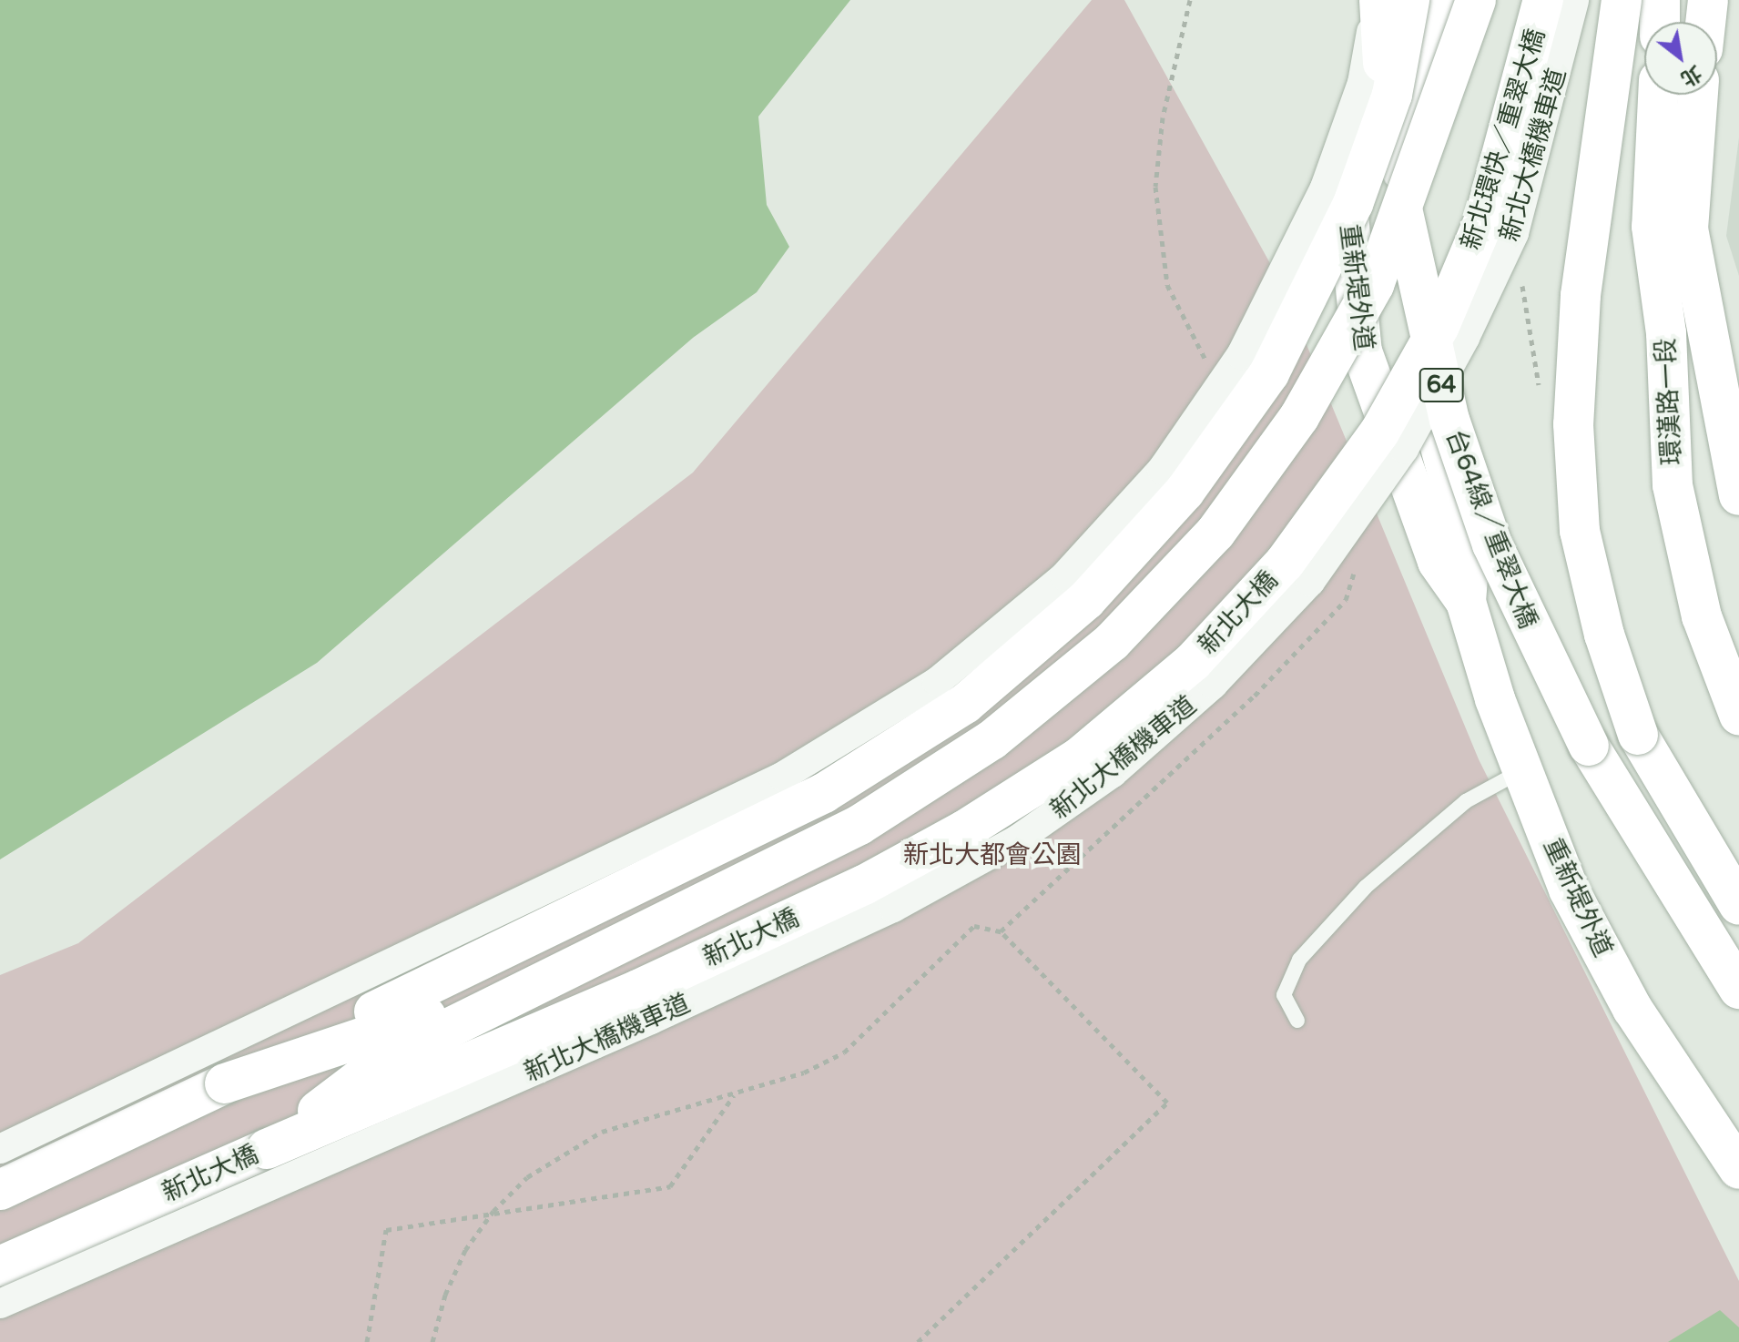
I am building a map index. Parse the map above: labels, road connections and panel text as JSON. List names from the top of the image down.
{
  "streets": {
    "main road": [
      "新北環快／重翠大橋",
      "重新堤外道",
      "64",
      "環漢路一段",
      "台64線／重翠大橋",
      "新北大橋"
    ],
    "street": ["新北大橋機車道"]
  },
  "crossings": [
    ["新北環快／重翠大橋", "新北大橋"],
    ["重新堤外道", "台64線／重翠大橋"]
  ],
  "parks": ["新北大都會公園"],
  "north": "bottom right"
}
